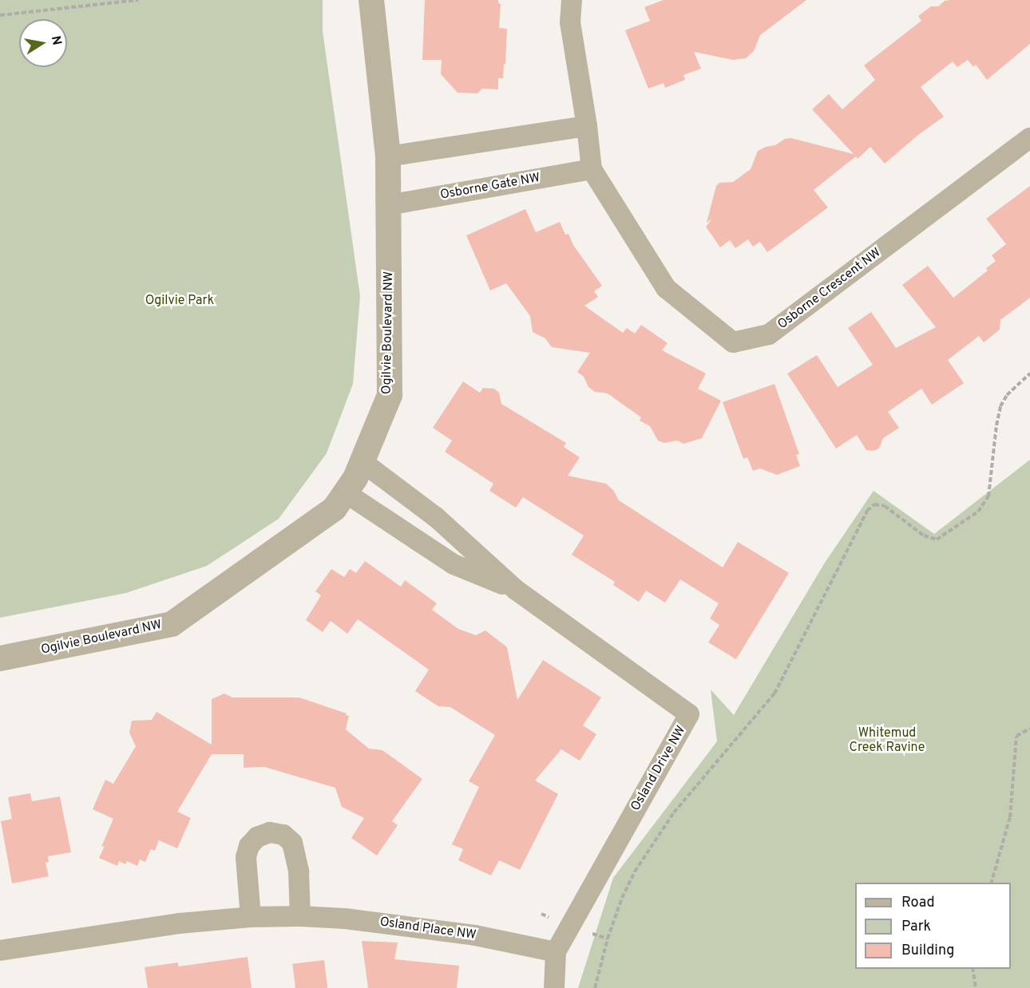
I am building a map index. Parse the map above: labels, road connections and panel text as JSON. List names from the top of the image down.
{
  "streets": {
    "street": [
      "Osborne Gate NW",
      "Osborne Crescent NW",
      "Ogilvie Boulevard NW",
      "Osland Drive NW",
      "Osland Place NW"
    ]
  },
  "crossings": [
    ["Osborne Gate NW", "Osborne Crescent NW"],
    ["Osborne Gate NW", "Ogilvie Boulevard NW"],
    ["Ogilvie Boulevard NW", "Osland Drive NW"],
    ["Osland Drive NW", "Osland Place NW"]
  ],
  "parks": ["Ogilvie Park", "Whitemud Creek Ravine"],
  "legend": ["Road", "Park", "Building"],
  "north": "right"
}
